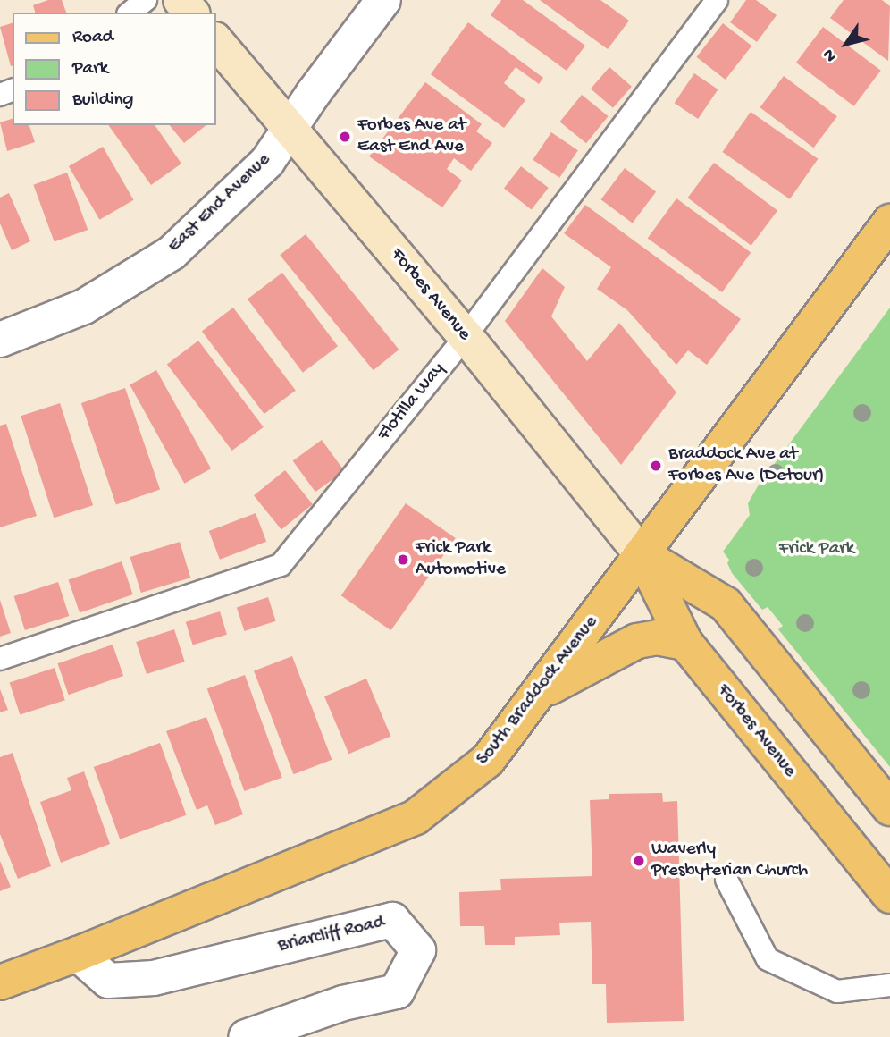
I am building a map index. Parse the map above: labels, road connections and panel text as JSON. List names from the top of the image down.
{
  "streets": {
    "main road": ["Forbes Avenue", "South Braddock Avenue"],
    "street": ["East End Avenue", "Briarcliff Road"],
    "lane": ["Flotilla Way"]
  },
  "crossings": [
    ["East End Avenue", "Forbes Avenue"],
    ["Forbes Avenue", "Flotilla Way"],
    ["Forbes Avenue", "South Braddock Avenue"],
    ["South Braddock Avenue", "Briarcliff Road"]
  ],
  "parks": ["Frick Park"],
  "places": [
    "Forbes Ave at East End Ave",
    "Braddock Ave at Forbes Ave (Detour)",
    "Frick Park Automotive",
    "Waverly Presbyterian Church"
  ],
  "legend": ["Road", "Park", "Building"],
  "north": "bottom left"
}
